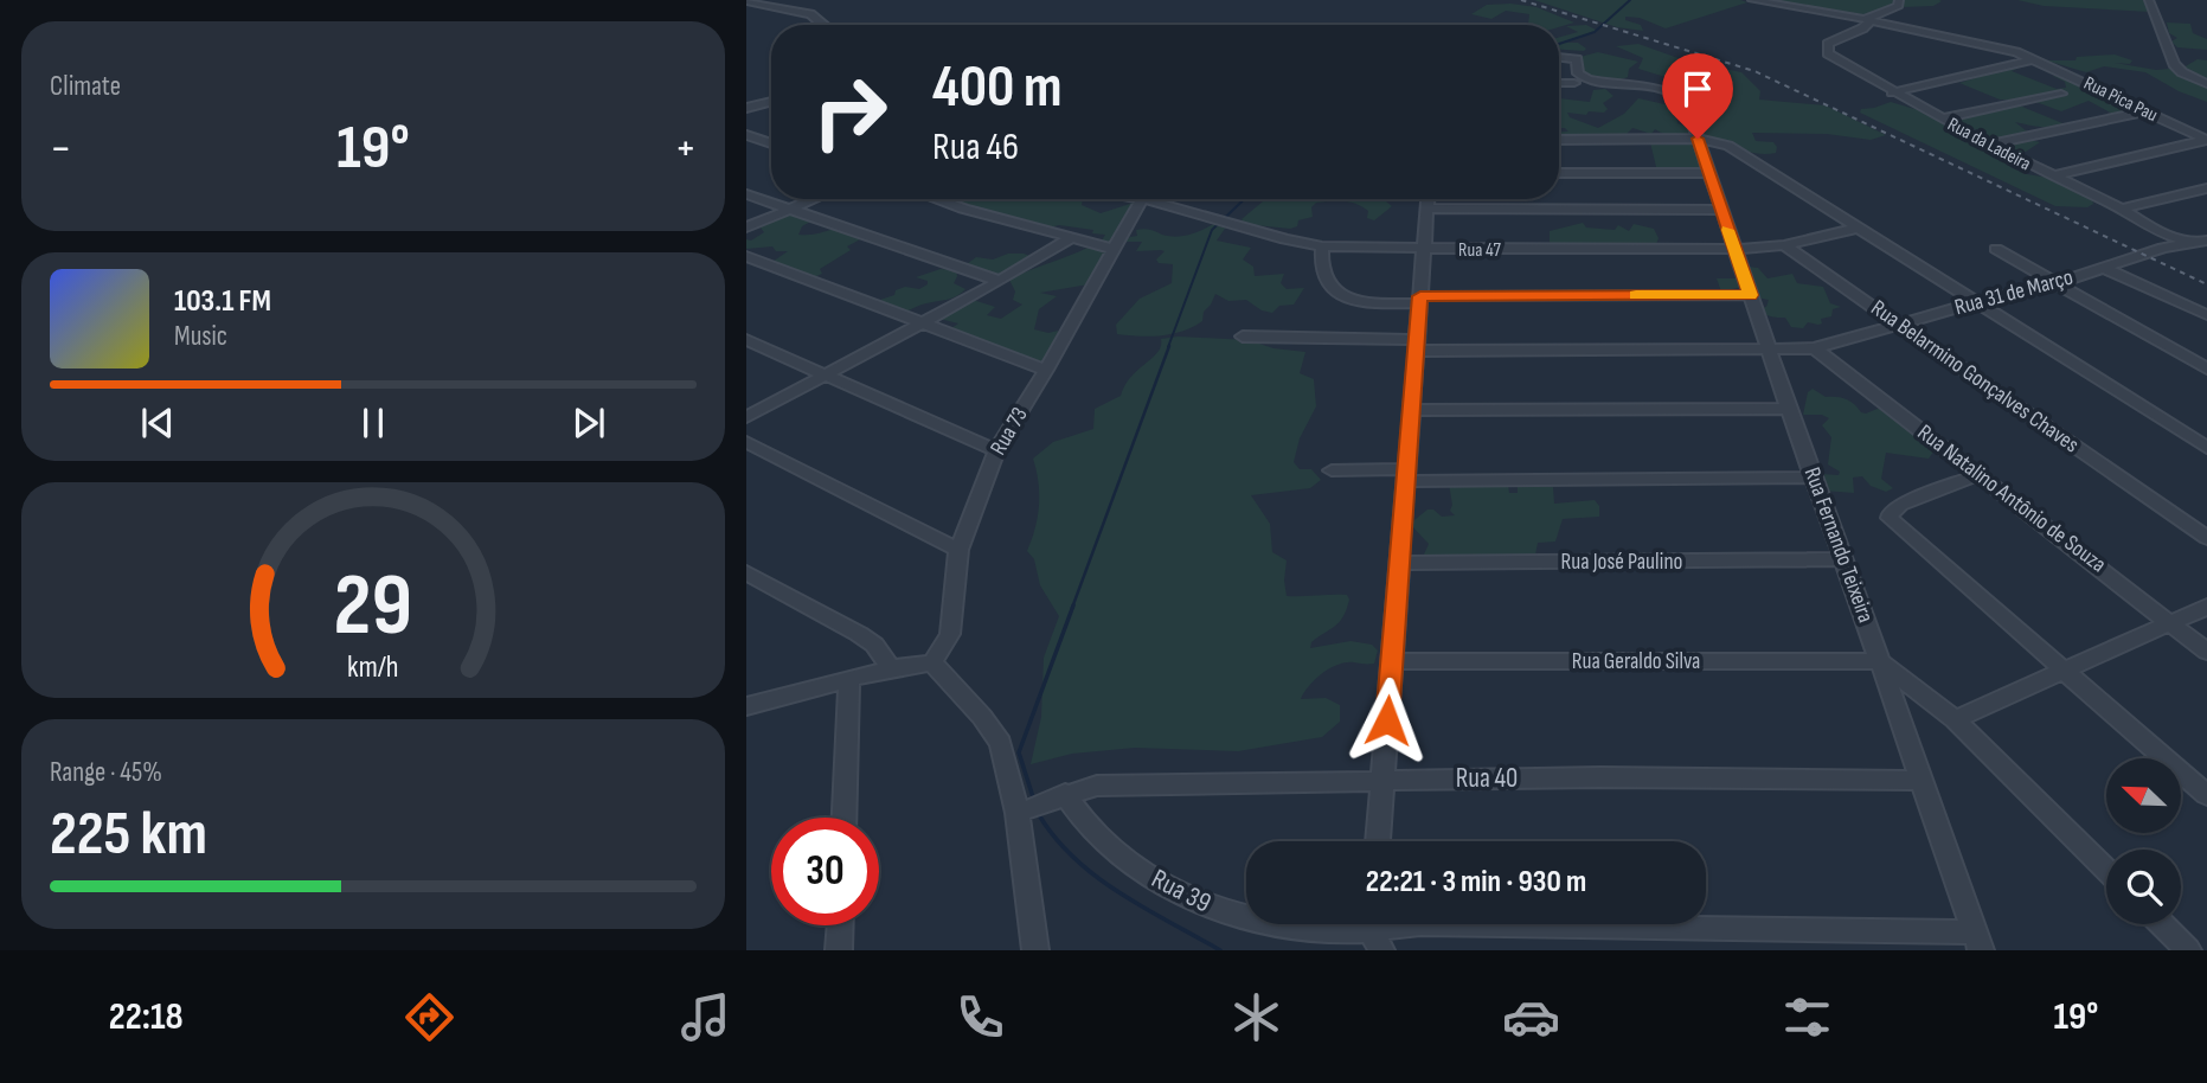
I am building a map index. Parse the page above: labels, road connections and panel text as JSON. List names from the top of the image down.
{
  "streets": {
    "street": [
      "Rua Pica Pau",
      "Rua da Ladeira",
      "Rua 47",
      "Rua 31 de Março",
      "Rua Belarmino Gonçalves Chaves",
      "Rua 73",
      "Rua Natalino Antônio de Souza",
      "Rua Fernando Teixeira",
      "Rua José Paulino",
      "Rua Geraldo Silva",
      "Rua 40",
      "Rua 39"
    ]
  },
  "crossings": [
    ["Rua Pica Pau", "Rua da Ladeira"],
    ["Rua da Ladeira", "Rua 31 de Março"],
    ["Rua 47", "Rua Fernando Teixeira"],
    ["Rua 31 de Março", "Rua Belarmino Gonçalves Chaves"],
    ["Rua 31 de Março", "Rua Natalino Antônio de Souza"],
    ["Rua 31 de Março", "Rua Fernando Teixeira"],
    ["Rua Fernando Teixeira", "Rua José Paulino"],
    ["Rua Fernando Teixeira", "Rua Geraldo Silva"],
    ["Rua Fernando Teixeira", "Rua 40"],
    ["Rua Fernando Teixeira", "Rua 39"],
    ["Rua 40", "Rua 39"]
  ],
  "north": "top left",
  "page": {
    "tile": [
      "Climate",
      ["Range · 45%", "225 km"]
    ],
    "turn": ["400 m", "Rua 46"],
    "heat": ["−", "19°", "+"],
    "song": ["103.1 FM", "Music"],
    "limit": "30",
    "trip": "22:21 · 3 min · 930 m",
    "tabs": ["22:18", "19°"],
    "gauge": ["29", "km/h"]
  }
}
